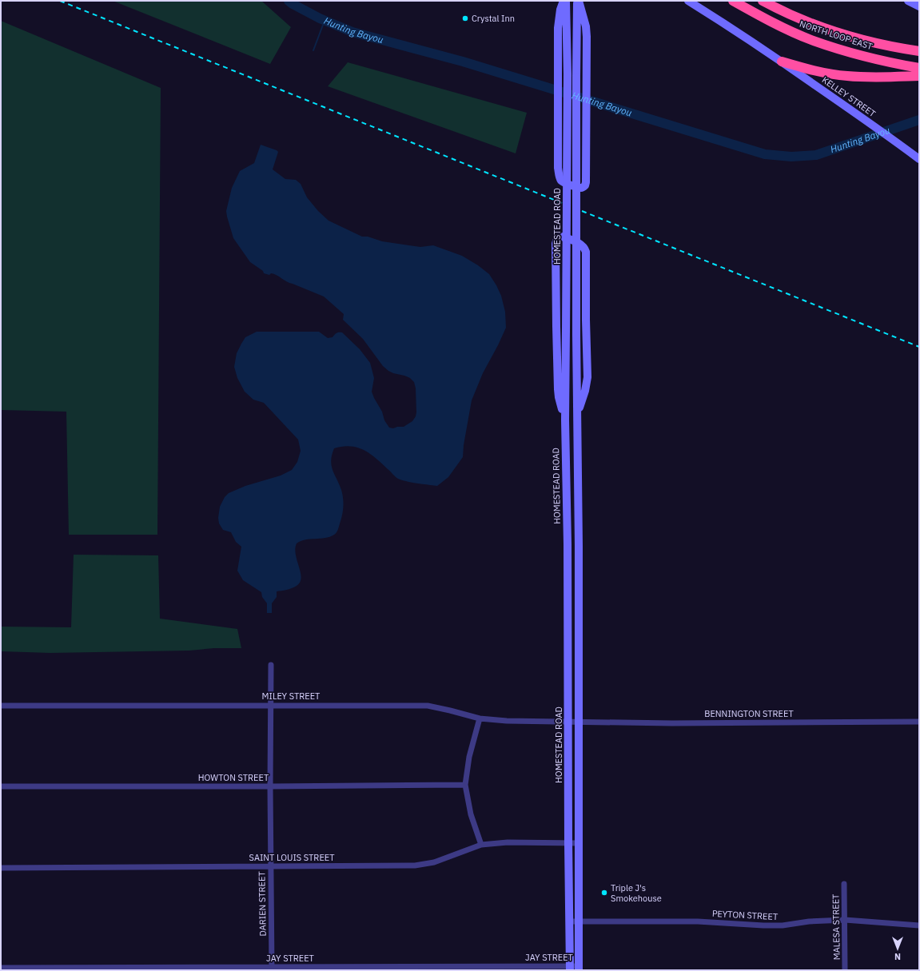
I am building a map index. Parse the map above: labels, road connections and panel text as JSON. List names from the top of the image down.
{
  "streets": {
    "highway": ["NORTH LOOP EAST"],
    "main road": ["KELLEY STREET", "HOMESTEAD ROAD"],
    "street": [
      "MILEY STREET",
      "BENNINGTON STREET",
      "HOWTON STREET",
      "SAINT LOUIS STREET",
      "DARIEN STREET",
      "PEYTON STREET",
      "MALESA STREET",
      "JAY STREET"
    ]
  },
  "crossings": [
    ["HOMESTEAD ROAD", "MILEY STREET"],
    ["HOMESTEAD ROAD", "SAINT LOUIS STREET"],
    ["HOMESTEAD ROAD", "PEYTON STREET"],
    ["HOMESTEAD ROAD", "JAY STREET"],
    ["MILEY STREET", "BENNINGTON STREET"],
    ["MILEY STREET", "DARIEN STREET"],
    ["HOWTON STREET", "DARIEN STREET"],
    ["SAINT LOUIS STREET", "DARIEN STREET"],
    ["DARIEN STREET", "JAY STREET"],
    ["PEYTON STREET", "MALESA STREET"]
  ],
  "water": ["Hunting Bayou"],
  "places": ["Crystal Inn", "Triple J's Smokehouse"],
  "north": "bottom"
}
